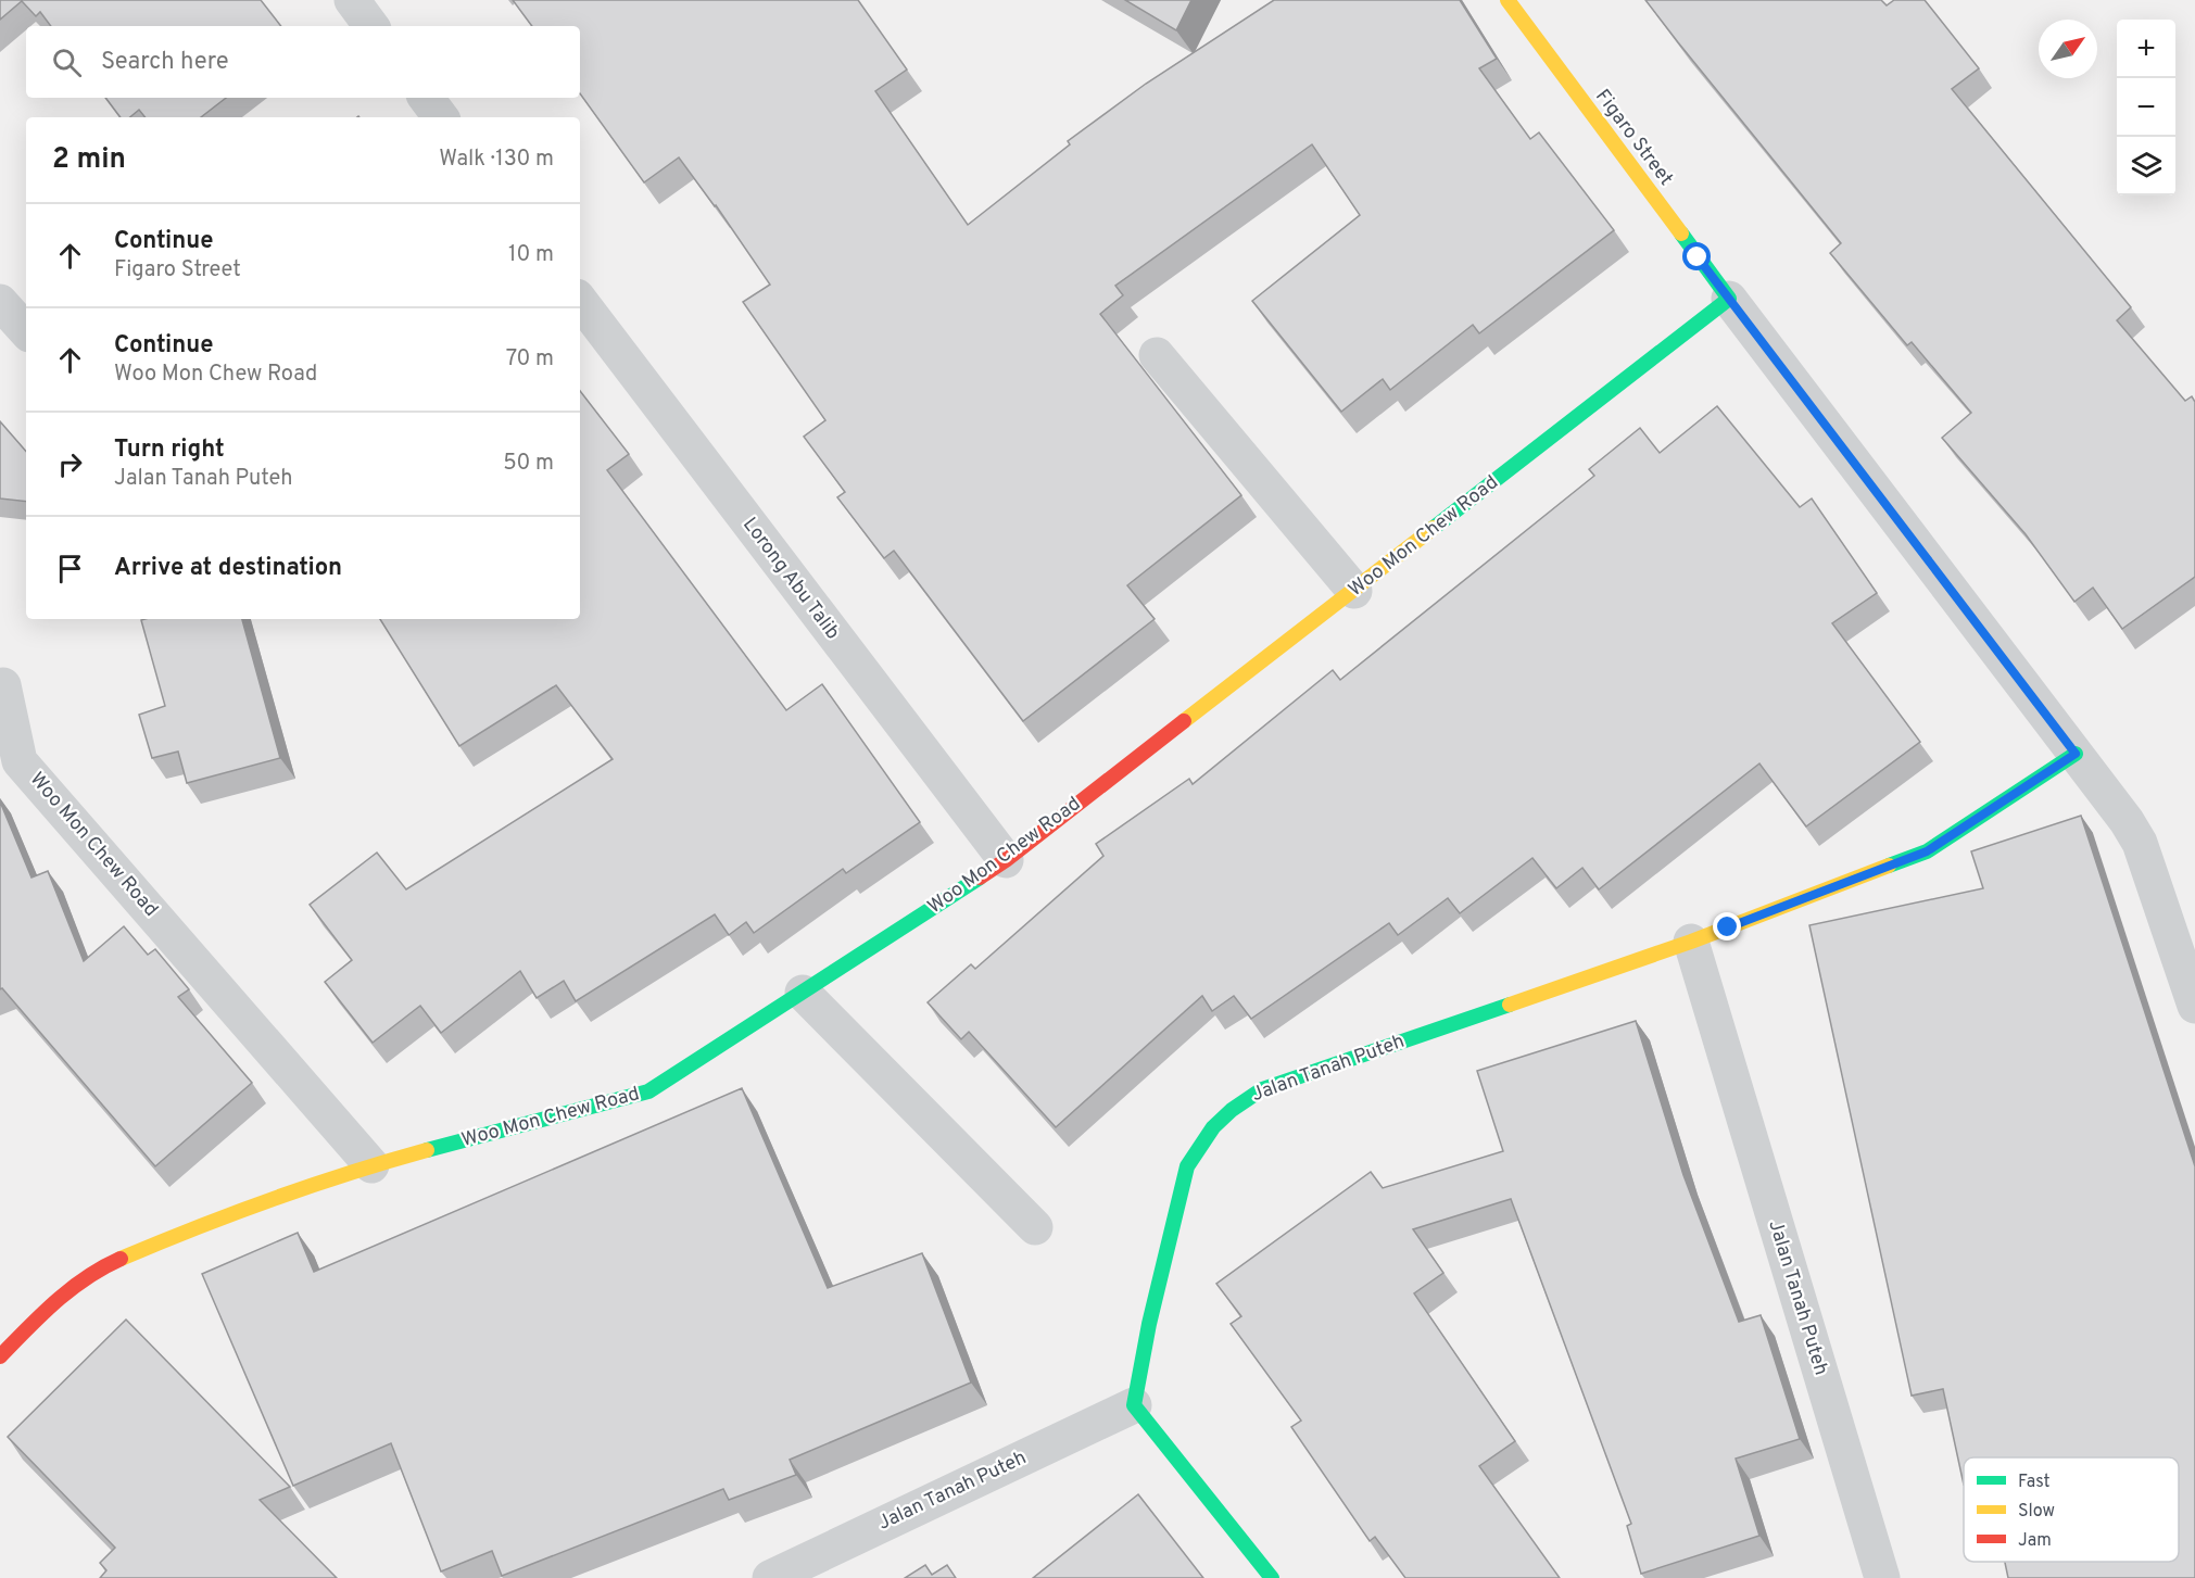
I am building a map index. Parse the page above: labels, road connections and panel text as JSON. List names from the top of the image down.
{
  "streets": {
    "street": [
      "Figaro Street",
      "Woo Mon Chew Road",
      "Lorong Abu Talib",
      "Jalan Tanah Puteh"
    ]
  },
  "crossings": [
    ["Figaro Street", "Woo Mon Chew Road"],
    ["Woo Mon Chew Road", "Lorong Abu Talib"]
  ],
  "legend": ["Fast", "Slow", "Jam"],
  "north": "top right",
  "page": {
    "map_buttons": ["+", "−"],
    "search": "Search here",
    "heading": ["2 min", "Walk · 130 m"],
    "list": [
      ["Continue", "Figaro Street", "10 m"],
      ["Continue", "Woo Mon Chew Road", "70 m"],
      ["Turn right", "Jalan Tanah Puteh", "50 m"],
      "Arrive at destination"
    ]
  }
}
